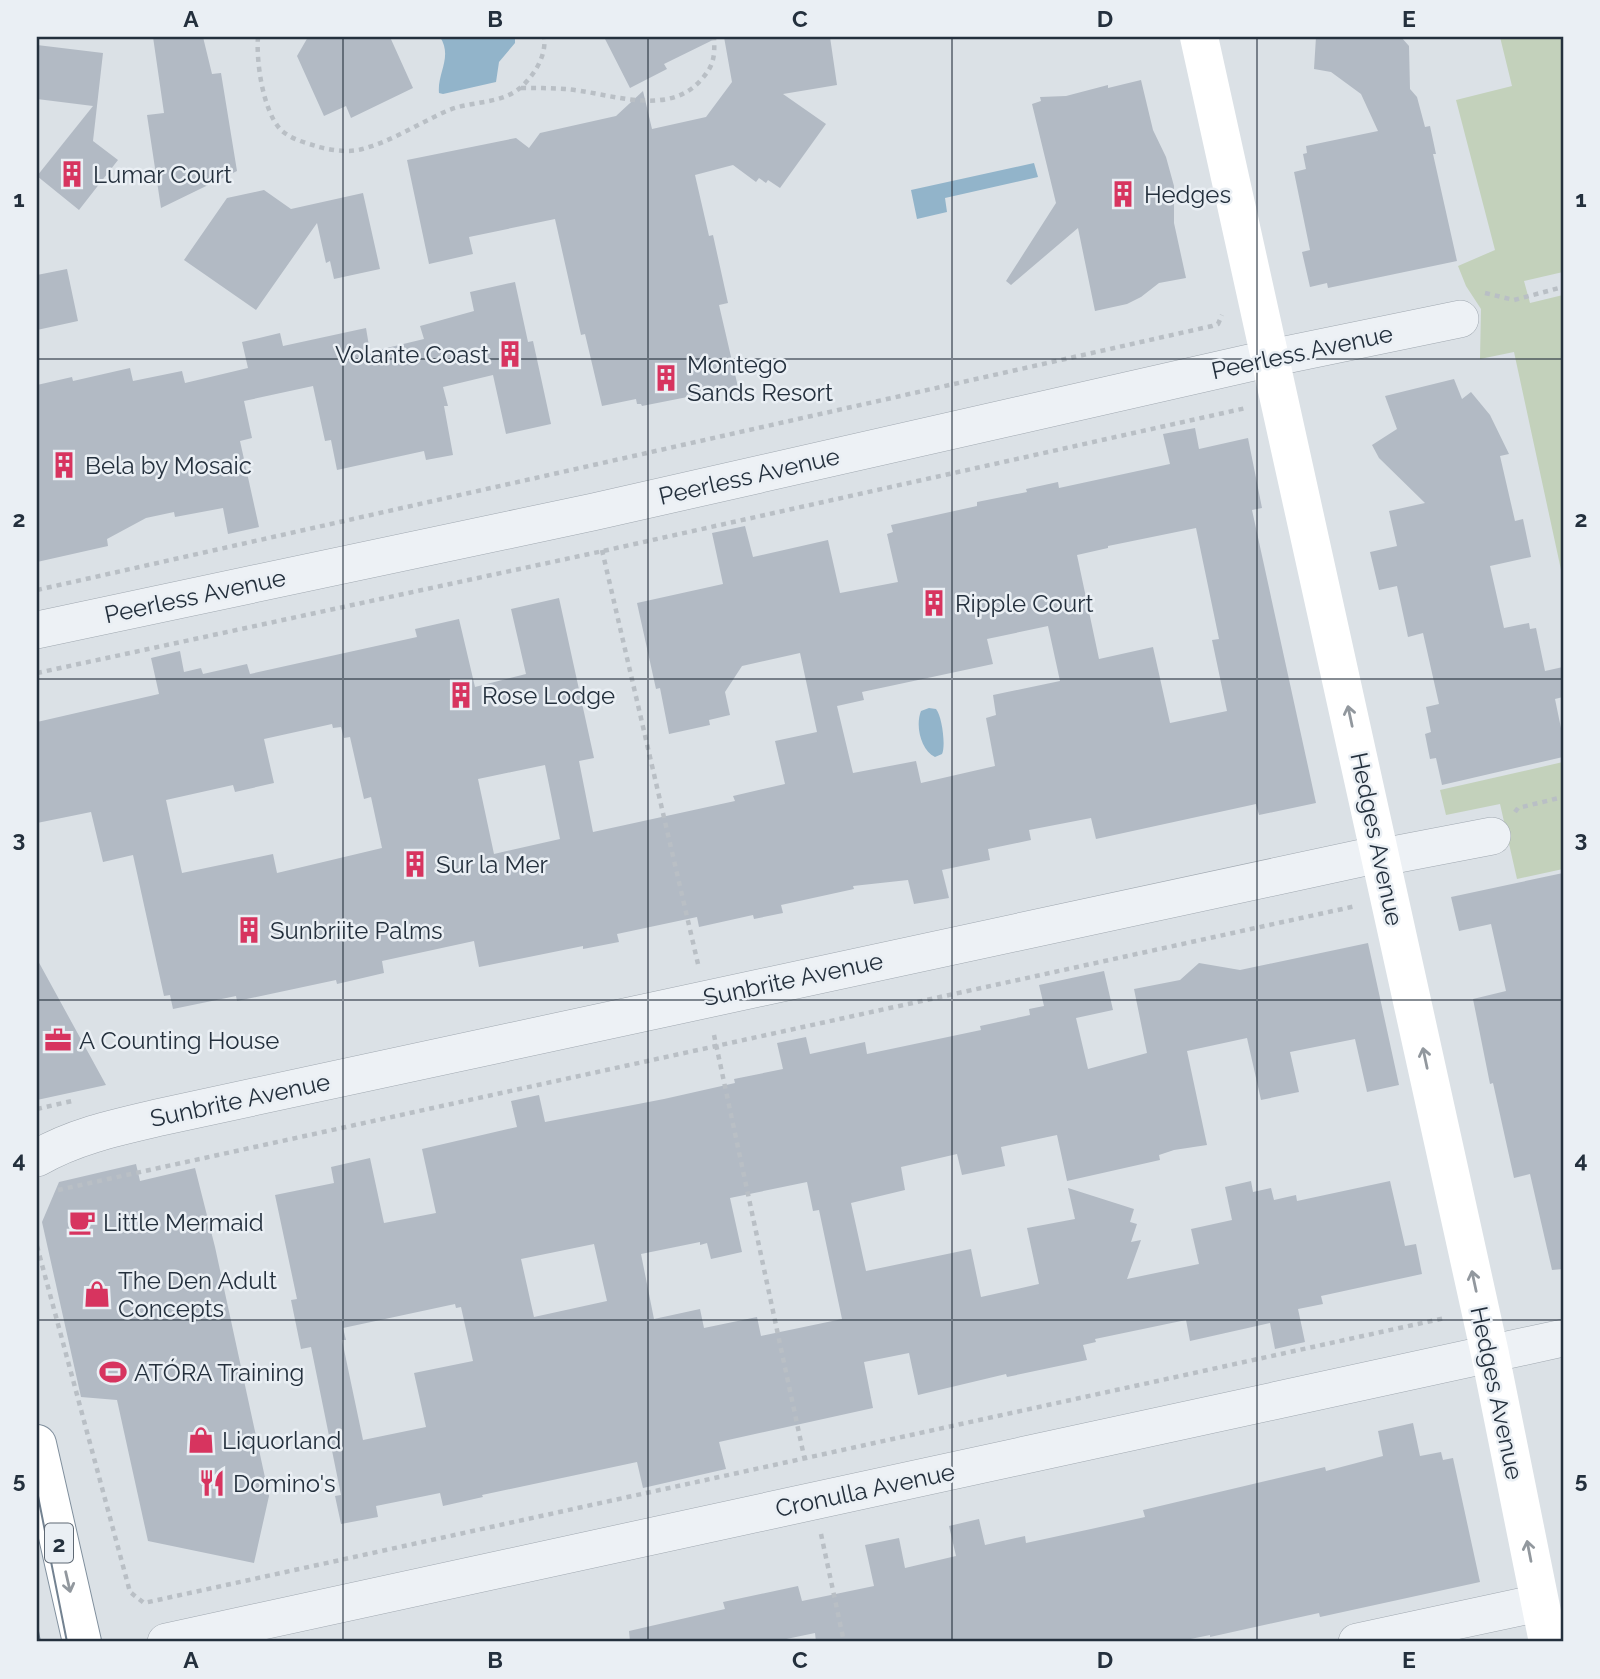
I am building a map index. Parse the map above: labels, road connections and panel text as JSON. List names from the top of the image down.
{
  "streets": {
    "main road": ["Hedges Avenue", "2"],
    "street": ["Peerless Avenue", "Sunbrite Avenue", "Cronulla Avenue"]
  },
  "crossings": [
    ["Peerless Avenue", "Hedges Avenue"],
    ["Hedges Avenue", "Sunbrite Avenue"],
    ["Hedges Avenue", "Cronulla Avenue"]
  ],
  "one_way": ["Hedges Avenue"],
  "places": {
    "building": [
      "Lumar Court",
      "Hedges",
      "Volante Coast",
      "Montego Sands Resort",
      "Bela by Mosaic",
      "Ripple Court",
      "Rose Lodge",
      "Sur la Mer",
      "Sunbriite Palms"
    ],
    "office": ["A Counting House"],
    "cafe": ["Little Mermaid"],
    "shop": ["The Den Adult Concepts", "Liquorland"],
    "sports": ["ATÓRA Training"],
    "restaurant": ["Domino's"]
  },
  "grid": {
    "columns": [
      "A",
      "B",
      "C",
      "D",
      "E"
    ],
    "rows": [
      "1",
      "2",
      "3",
      "4",
      "5"
    ]
  }
}
